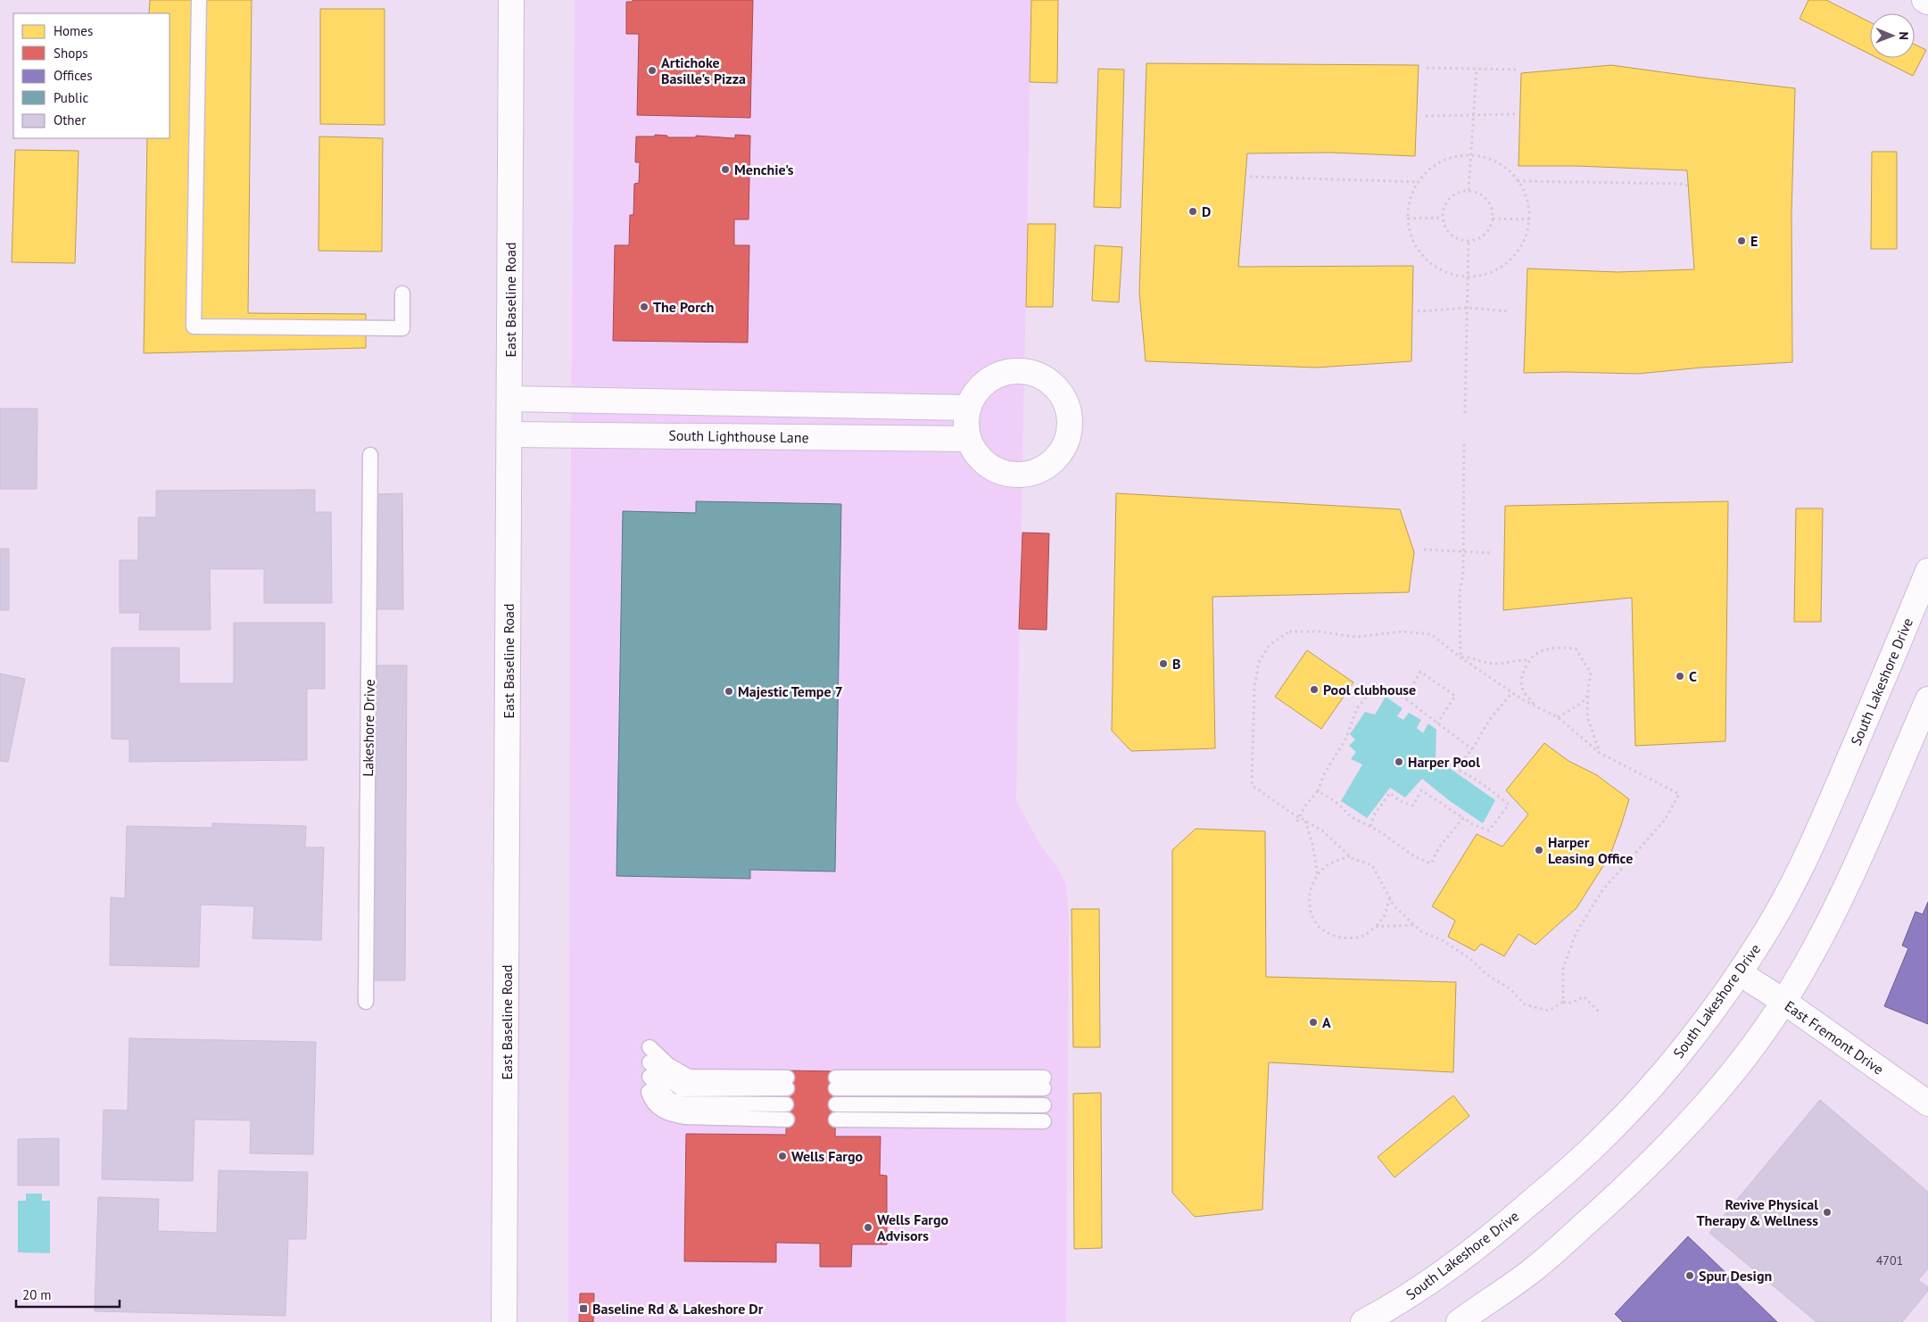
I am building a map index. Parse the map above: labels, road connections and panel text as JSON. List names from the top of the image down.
{
  "streets": {
    "street": [
      "East Baseline Road",
      "South Lighthouse Lane",
      "South Lakeshore Drive",
      "East Fremont Drive"
    ],
    "lane": ["Lakeshore Drive"]
  },
  "crossings": [
    ["East Baseline Road", "South Lighthouse Lane"],
    ["South Lakeshore Drive", "East Fremont Drive"]
  ],
  "places": {
    "other": [
      "Artichoke Basille's Pizza",
      "Menchie's",
      "D",
      "E",
      "The Porch",
      "B",
      "C",
      "Pool clubhouse",
      "Majestic Tempe 7",
      "Harper Pool",
      "Harper Leasing Office",
      "A",
      "Wells Fargo",
      "Revive Physical Therapy & Wellness",
      "Wells Fargo Advisors",
      "Spur Design"
    ],
    "transit": ["Baseline Rd & Lakeshore Dr"]
  },
  "house_numbers": ["4701"],
  "legend": [
    "Homes",
    "Shops",
    "Offices",
    "Public",
    "Other"
  ],
  "scale_bar": "20 m",
  "north": "right"
}
